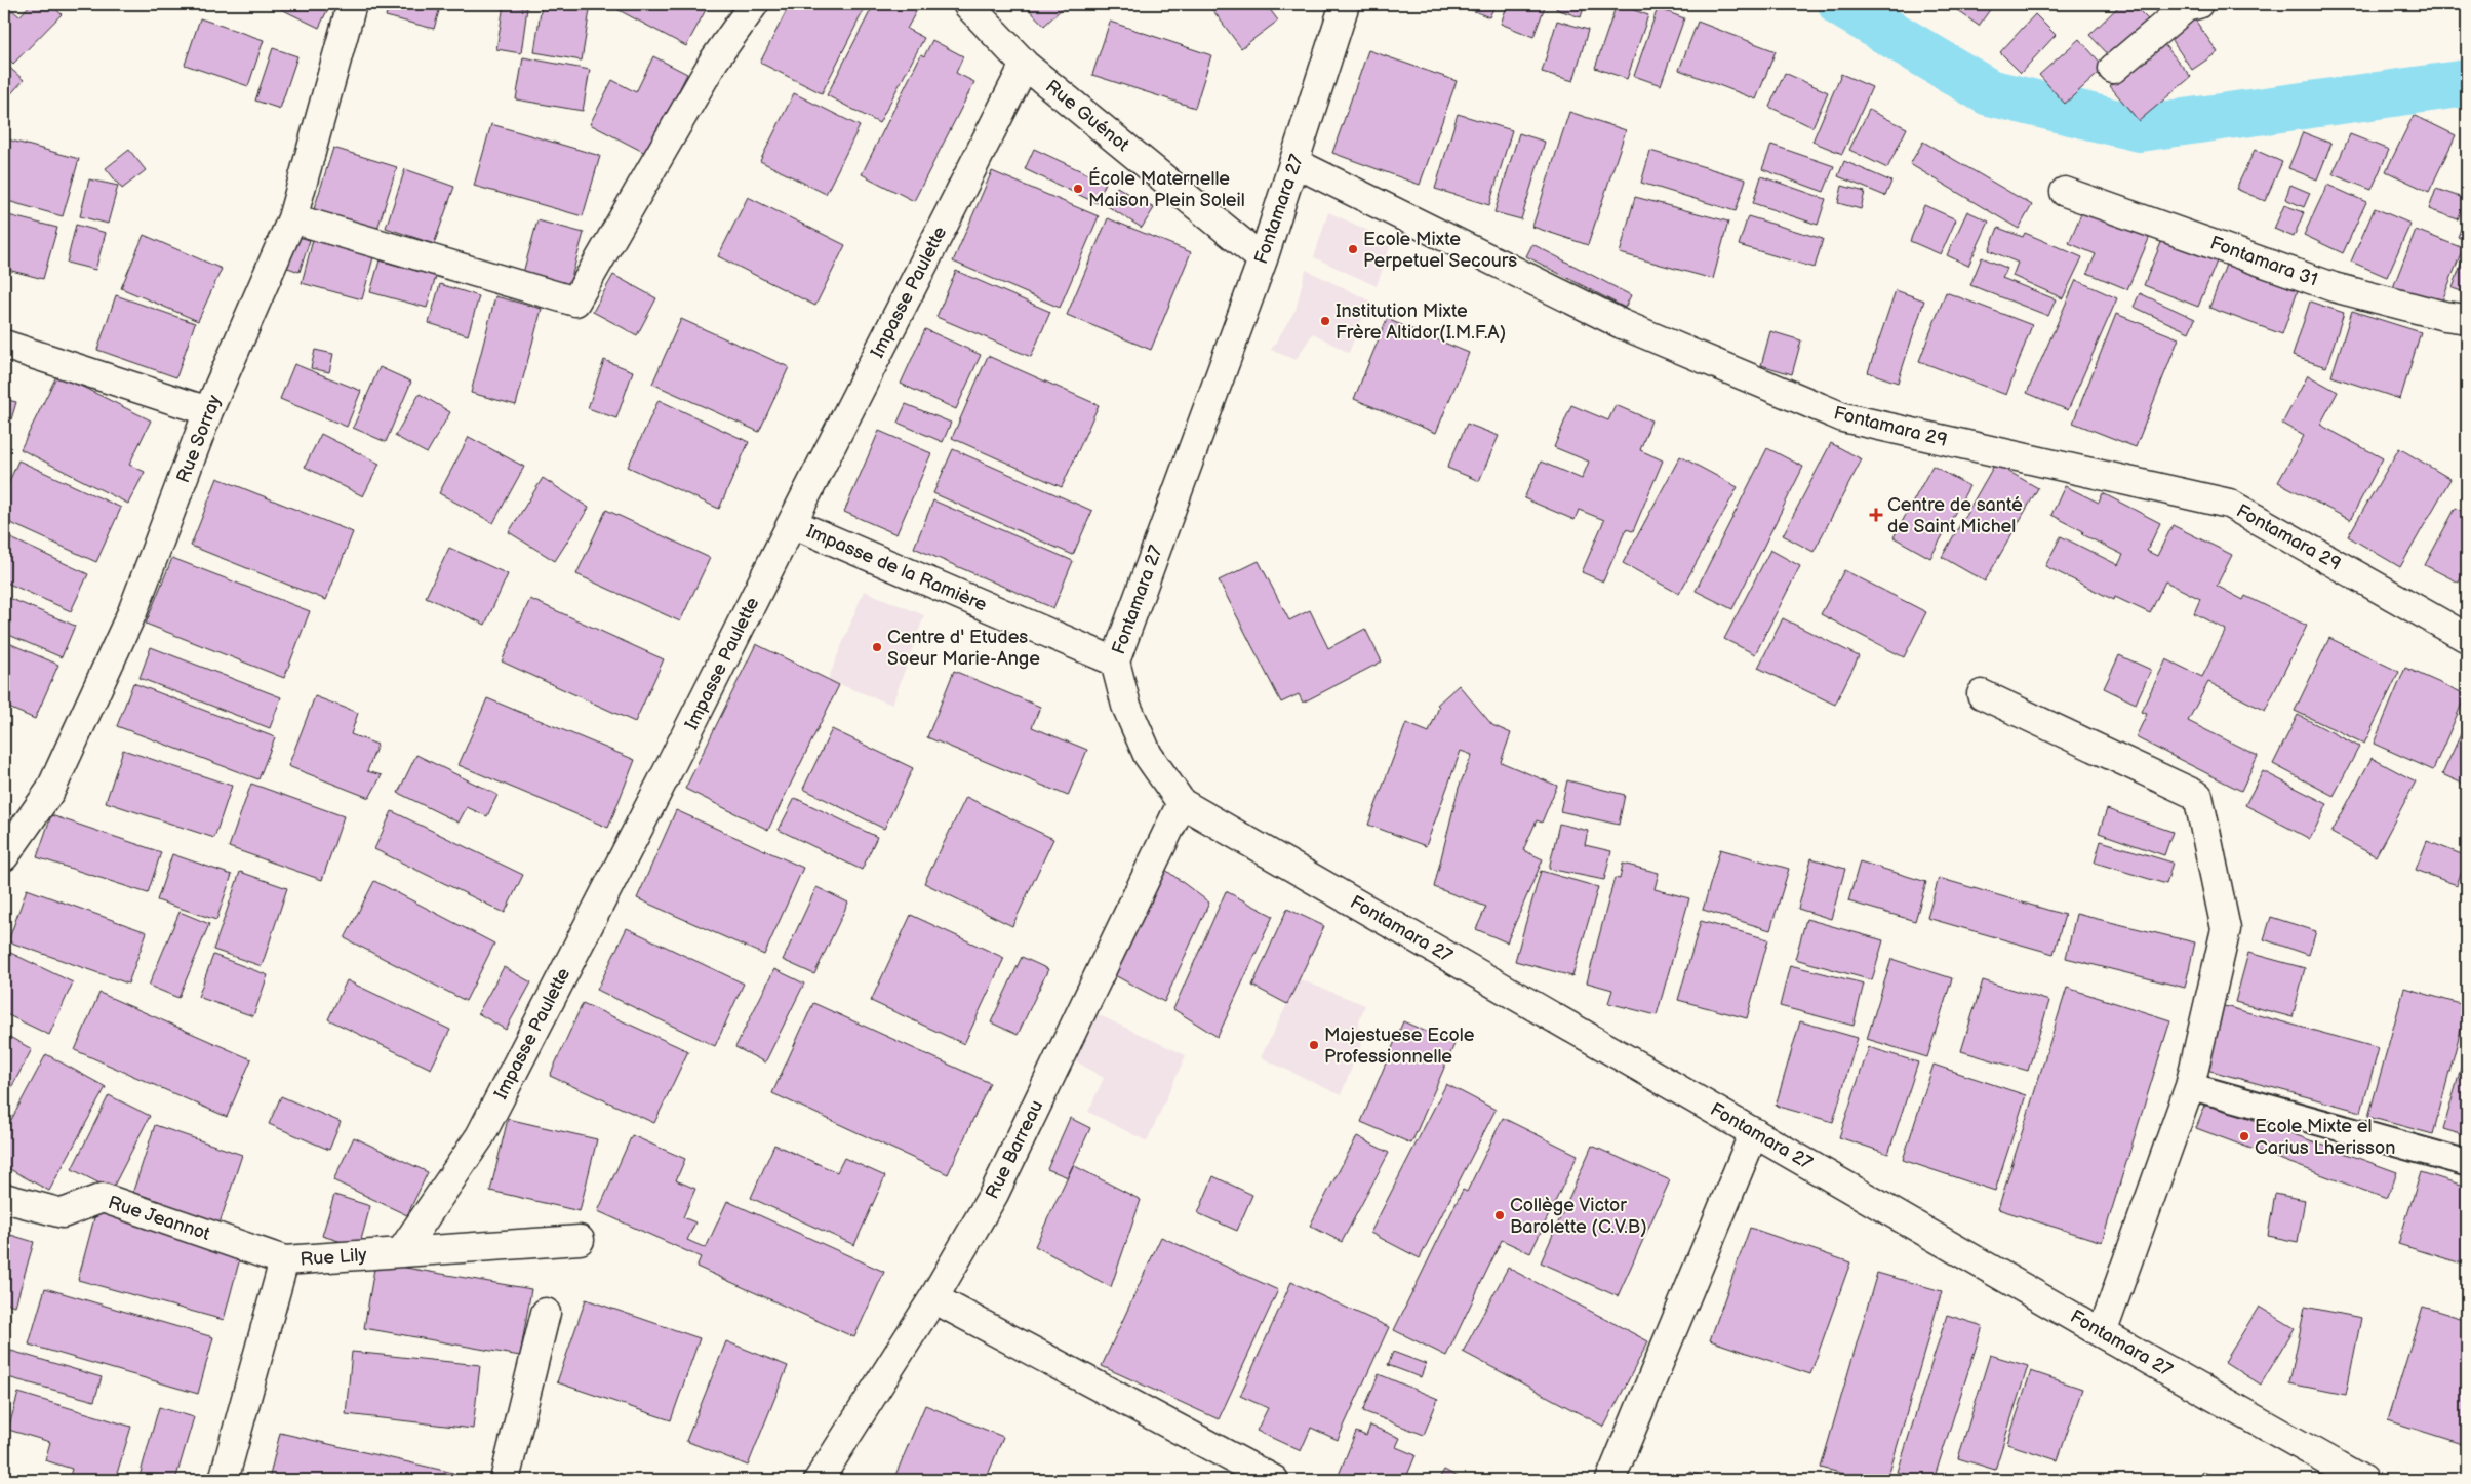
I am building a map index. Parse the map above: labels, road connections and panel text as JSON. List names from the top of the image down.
{
  "streets": {
    "street": [
      "Rue Guénot",
      "Fontamara 27",
      "Fontamara 31",
      "Impasse Paulette",
      "Fontamara 29",
      "Rue Sorray",
      "Impasse de la Ramière",
      "Rue Barreau",
      "Rue Jeannot",
      "Rue Lily"
    ]
  },
  "crossings": [
    ["Rue Guénot", "Fontamara 27"],
    ["Rue Guénot", "Impasse Paulette"],
    ["Fontamara 27", "Fontamara 29"],
    ["Fontamara 27", "Impasse de la Ramière"],
    ["Fontamara 27", "Rue Barreau"],
    ["Impasse Paulette", "Impasse de la Ramière"],
    ["Impasse Paulette", "Rue Lily"],
    ["Rue Jeannot", "Rue Lily"]
  ],
  "places": {
    "other": [
      "École Maternelle Maison Plein Soleil",
      "Ecole Mixte Perpetuel Secours",
      "Institution Mixte Frère Altidor(I.M.F.A)",
      "Centre d' Etudes Soeur Marie-Ange",
      "Majestuese Ecole Professionnelle",
      "Ecole Mixte el Carius Lherisson",
      "Collège Victor Barolette (C.V.B)"
    ],
    "health": ["Centre de santé de Saint Michel"]
  }
}
